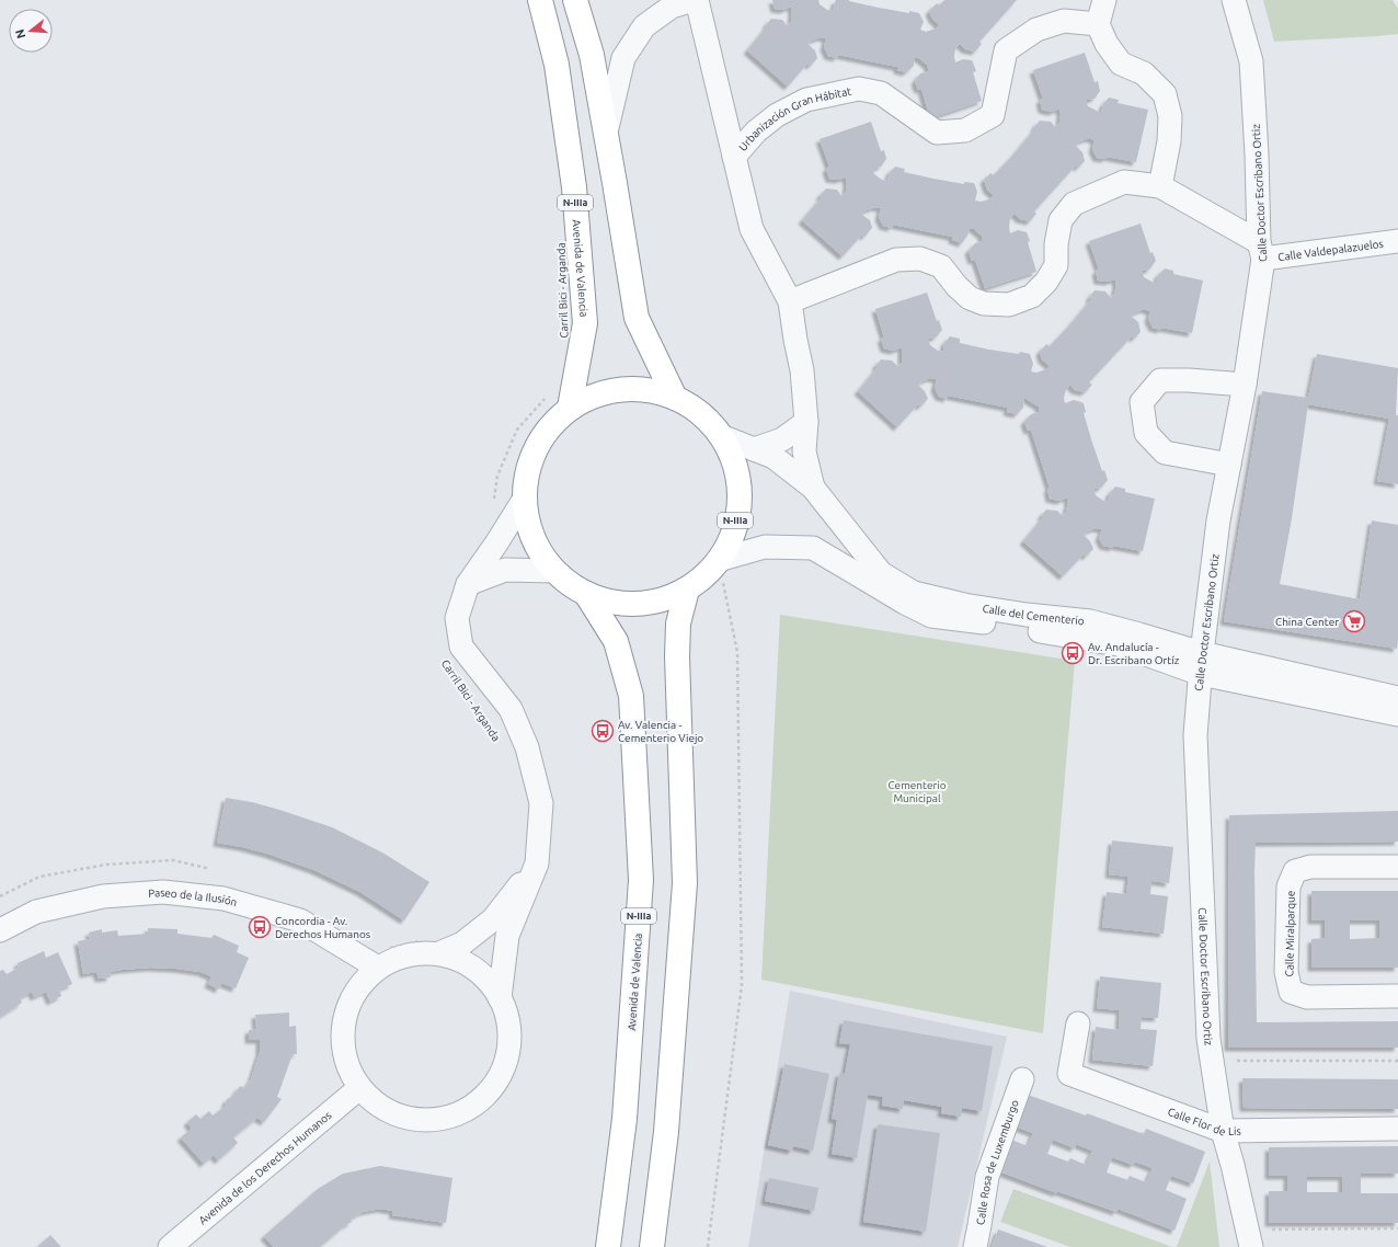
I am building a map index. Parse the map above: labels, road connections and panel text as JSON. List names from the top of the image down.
{
  "streets": {
    "highway": ["N-IIIa", "Avenida de Valencia"],
    "street": [
      "Urbanización Gran Hábitat",
      "Calle Doctor Escribano Ortiz",
      "Calle Valdepalazuelos",
      "Calle del Cementerio",
      "Paseo de la Ilusión",
      "Calle Miralparque",
      "Calle Flor de Lis",
      "Calle Rosa de Luxemburgo",
      "Avenida de los Derechos Humanos"
    ]
  },
  "crossings": [
    ["Calle Doctor Escribano Ortiz", "Calle Valdepalazuelos"],
    ["Calle Doctor Escribano Ortiz", "Calle del Cementerio"],
    ["Calle Doctor Escribano Ortiz", "Calle Flor de Lis"],
    ["N-IIIa", "Avenida de Valencia"],
    ["N-IIIa", "Calle del Cementerio"]
  ],
  "parks": ["Cementerio Municipal"],
  "places": {
    "supermarket": ["China Center"],
    "bus stop": ["Av. Andalucía - Dr. Escribano Ortíz", "Av. Valencia - Cementerio Viejo", "Concordia - Av. Derechos Humanos"]
  },
  "north": "left"
}
